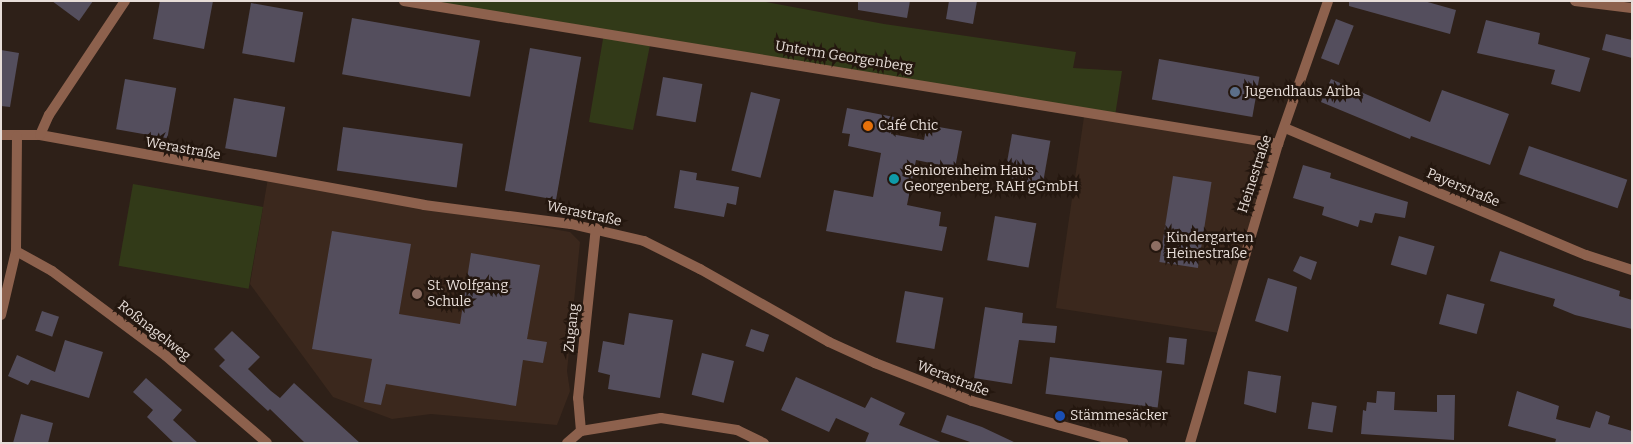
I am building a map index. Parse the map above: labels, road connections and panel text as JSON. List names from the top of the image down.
{
  "streets": {
    "street": [
      "Unterm Georgenberg",
      "Werastraße",
      "Heinestraße",
      "Payerstraße",
      "Zugang",
      "Roßnagelweg"
    ]
  },
  "crossings": [
    ["Unterm Georgenberg", "Heinestraße"],
    ["Werastraße", "Zugang"],
    ["Heinestraße", "Payerstraße"]
  ],
  "places": [
    "Jugendhaus Ariba",
    "Café Chic",
    "Seniorenheim Haus Georgenberg, RAH gGmbH",
    "Kindergarten Heinestraße",
    "St. Wolfgang Schule",
    "Stämmesäcker"
  ]
}
